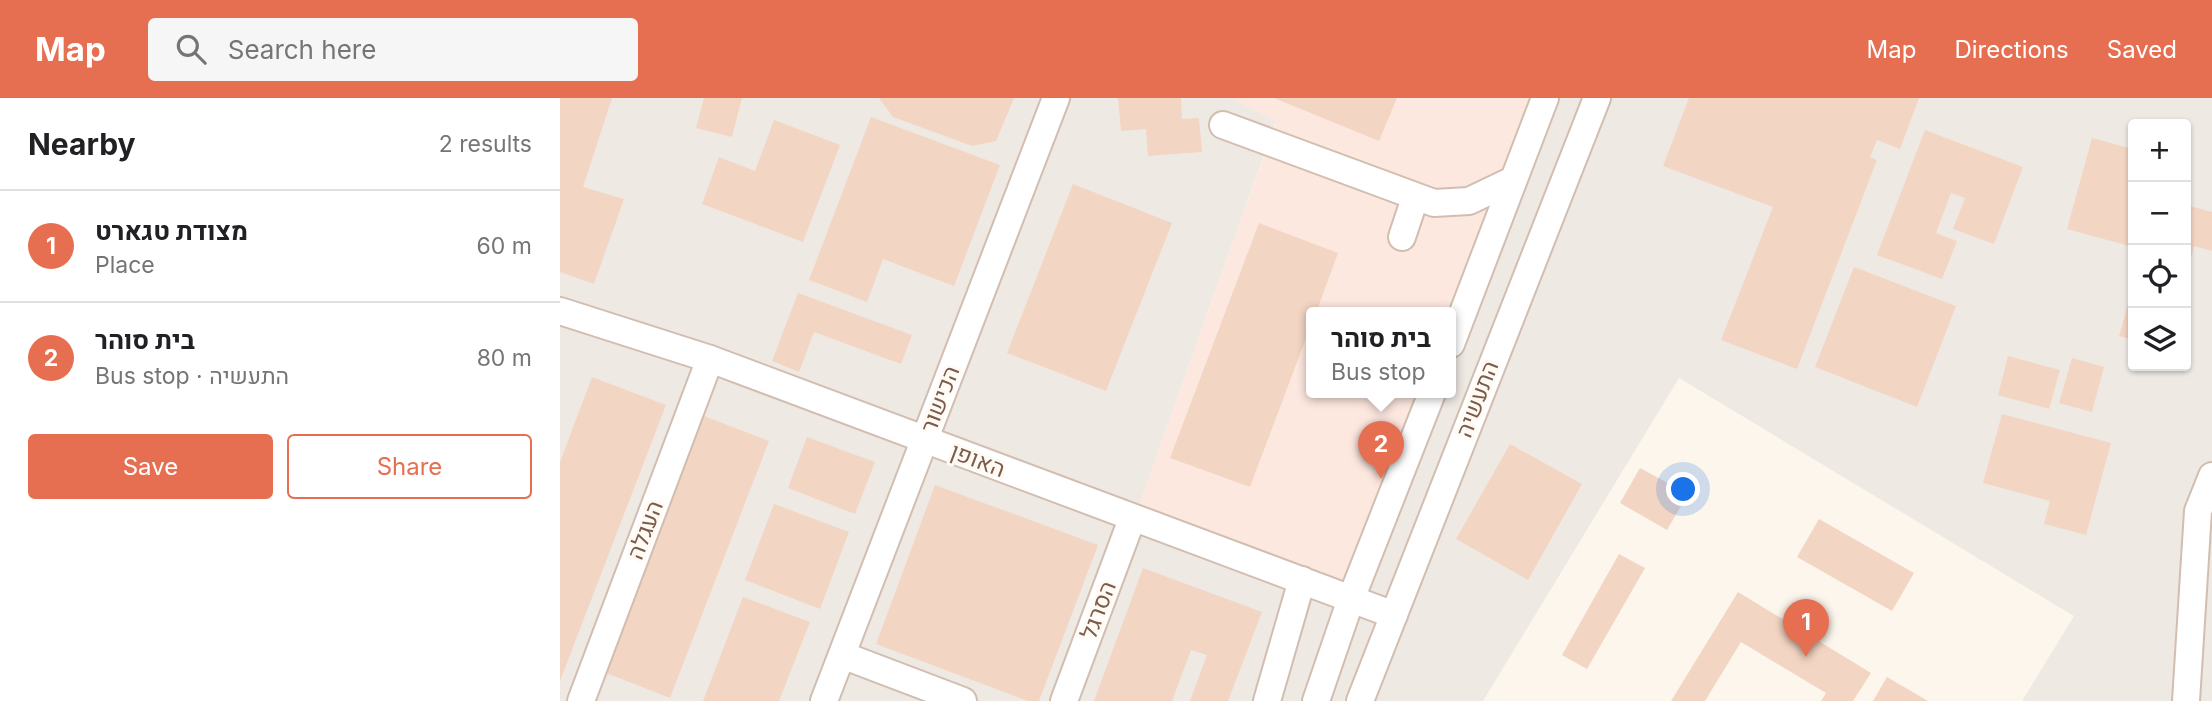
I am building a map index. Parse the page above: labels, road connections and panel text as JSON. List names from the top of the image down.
{
  "streets": {
    "street": [
      "הכישור",
      "התעשיה",
      "האופן",
      "העגלה",
      "הסרגל"
    ]
  },
  "crossings": [
    ["הכישור", "האופן"],
    ["התעשיה", "האופן"],
    ["האופן", "העגלה"],
    ["האופן", "הסרגל"]
  ],
  "page": {
    "header": "Map",
    "search": "Search here",
    "nav": ["Map", "Directions", "Saved"],
    "heading": ["Nearby", "2 results"],
    "map_buttons": ["+", "−"],
    "list": [
      {
        "mark": "1",
        "name": "מצודת טגארט",
        "note": "Place",
        "value": "60 m"
      },
      {
        "mark": "2",
        "name": "בית סוהר",
        "note": "Bus stop · התעשיה",
        "value": "80 m"
      }
    ],
    "popup": ["בית סוהר", "Bus stop"],
    "buttons": ["Save", "Share"],
    "pins": ["2", "1"]
  }
}
